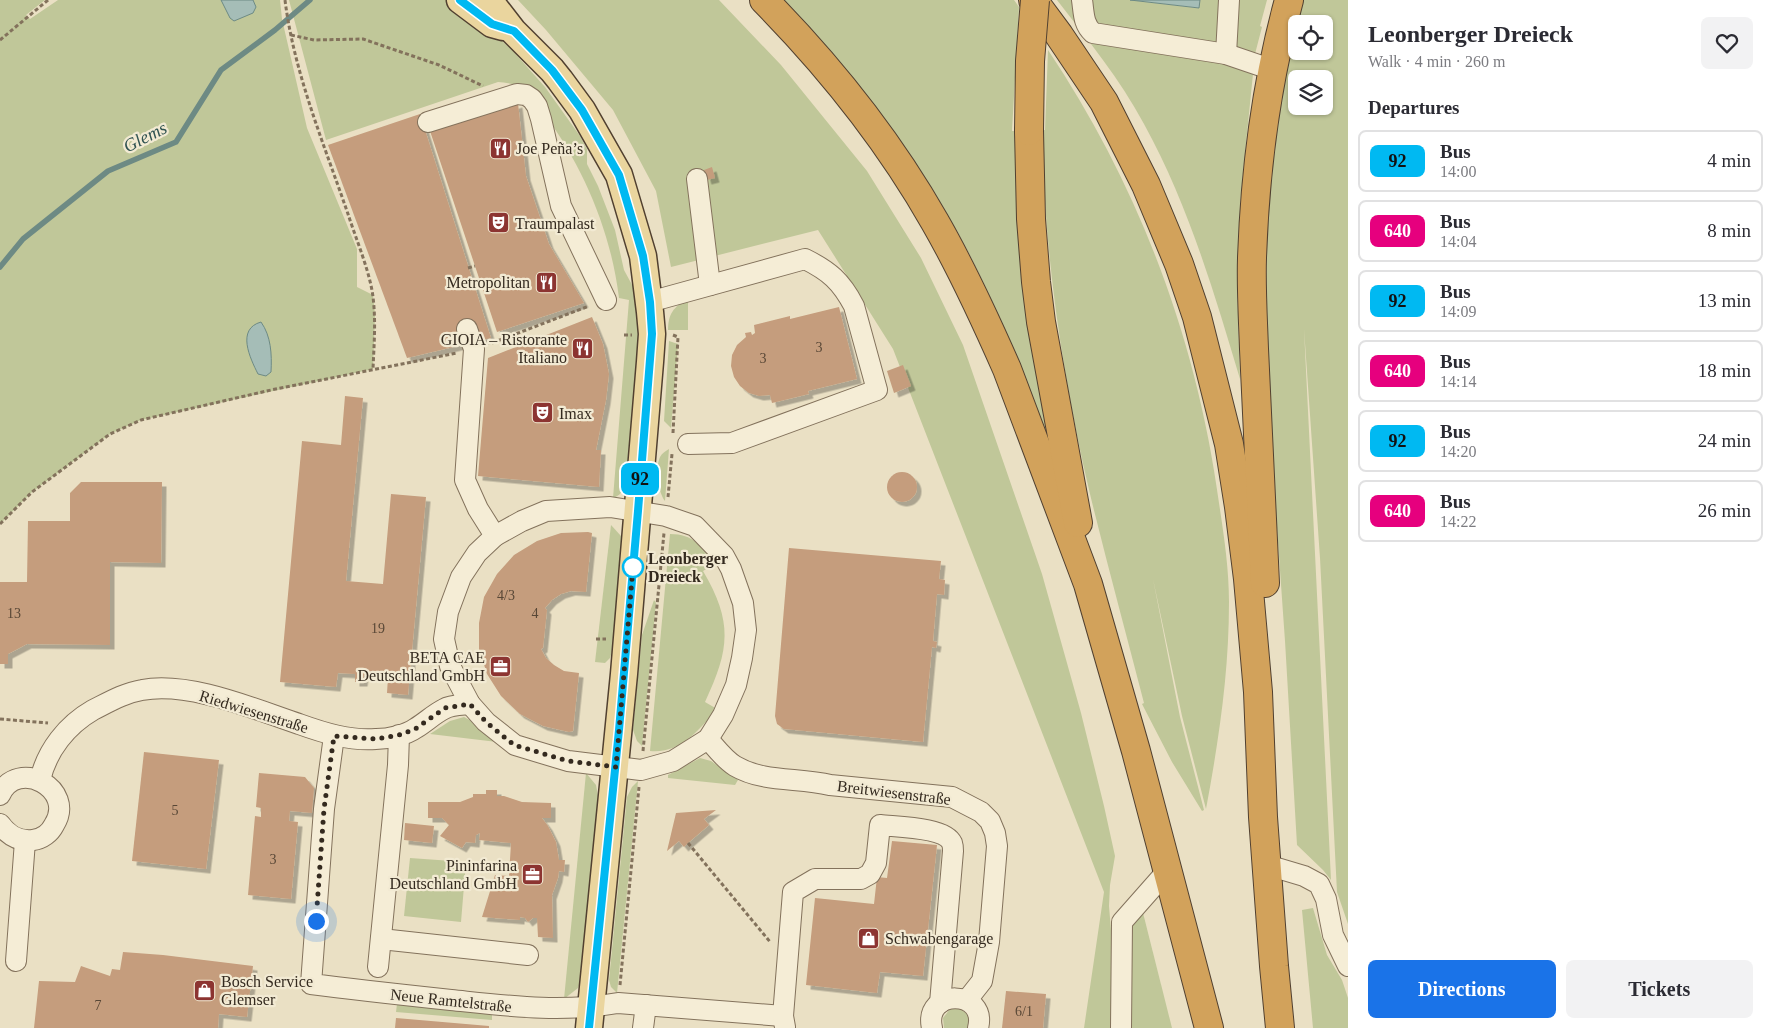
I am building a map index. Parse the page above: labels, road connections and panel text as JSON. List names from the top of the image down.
{
  "streets": {
    "street": ["Riedwiesenstraße", "Breitwiesenstraße", "Neue Ramtelstraße"]
  },
  "crossings": [
    ["Riedwiesenstraße", "Neue Ramtelstraße"]
  ],
  "water": ["Glems"],
  "places": {
    "restaurant": ["Joe Peña’s", "Metropolitan", "GIOIA – Ristorante Italiano"],
    "theatre": ["Traumpalast", "Imax"],
    "other": ["Leonberger Dreieck"],
    "office": ["BETA CAE Deutschland GmbH", "Pininfarina Deutschland GmbH"],
    "shop": ["Schwabengarage", "Bosch Service Glemser"]
  },
  "lines": ["bus line 92"],
  "house_numbers": [
    "3",
    "3",
    "4/3",
    "13",
    "4",
    "19",
    "5",
    "3",
    "7",
    "6/1"
  ],
  "page": {
    "on_map": "92",
    "heading": [
      ["Leonberger Dreieck", "Walk · 4 min · 260 m"],
      "Departures"
    ],
    "list": [
      {
        "mark": "92",
        "name": "Bus",
        "note": "14:00",
        "value": "4 min"
      },
      {
        "mark": "640",
        "name": "Bus",
        "note": "14:04",
        "value": "8 min"
      },
      {
        "mark": "92",
        "name": "Bus",
        "note": "14:09",
        "value": "13 min"
      },
      {
        "mark": "640",
        "name": "Bus",
        "note": "14:14",
        "value": "18 min"
      },
      {
        "mark": "92",
        "name": "Bus",
        "note": "14:20",
        "value": "24 min"
      },
      {
        "mark": "640",
        "name": "Bus",
        "note": "14:22",
        "value": "26 min"
      }
    ],
    "buttons": ["Directions", "Tickets"]
  }
}
